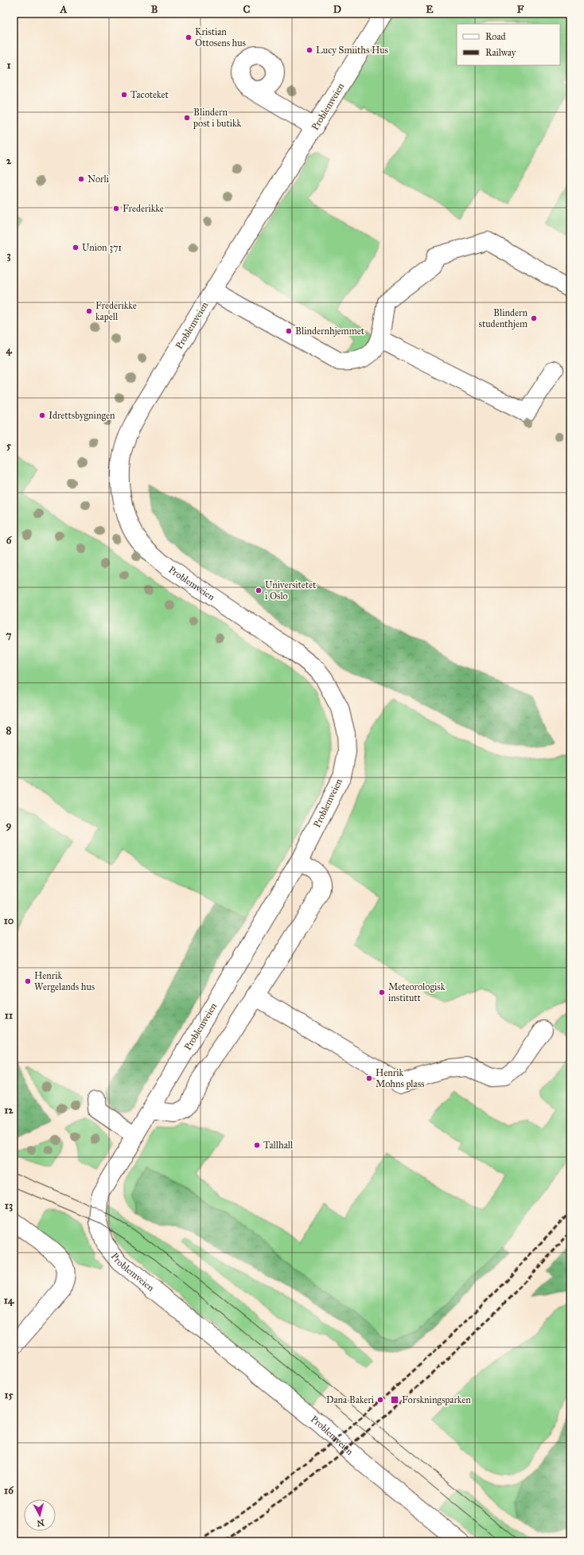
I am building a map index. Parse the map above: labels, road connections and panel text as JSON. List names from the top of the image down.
{
  "streets": {
    "street": ["Problemveien"]
  },
  "places": {
    "other": [
      "Kristian Ottosens hus",
      "Lucy Smiiths Hus",
      "Tacoteket",
      "Blindern post i butikk",
      "Norli",
      "Frederikke",
      "Union 371",
      "Frederikke kapell",
      "Blindern studenthjem",
      "Blindernhjemmet",
      "Idrettsbygningen",
      "Universitetet i Oslo",
      "Henrik Wergelands hus",
      "Meteorologisk institutt",
      "Henrik Mohns plass",
      "Tallhall",
      "Dana Bakeri"
    ],
    "transit": ["Forskningsparken"]
  },
  "legend": ["Road", "Railway"],
  "north": "bottom",
  "grid": {
    "columns": [
      "A",
      "B",
      "C",
      "D",
      "E",
      "F"
    ],
    "rows": [
      "1",
      "2",
      "3",
      "4",
      "5",
      "6",
      "7",
      "8",
      "9",
      "10",
      "11",
      "12",
      "13",
      "14",
      "15",
      "16"
    ]
  }
}
